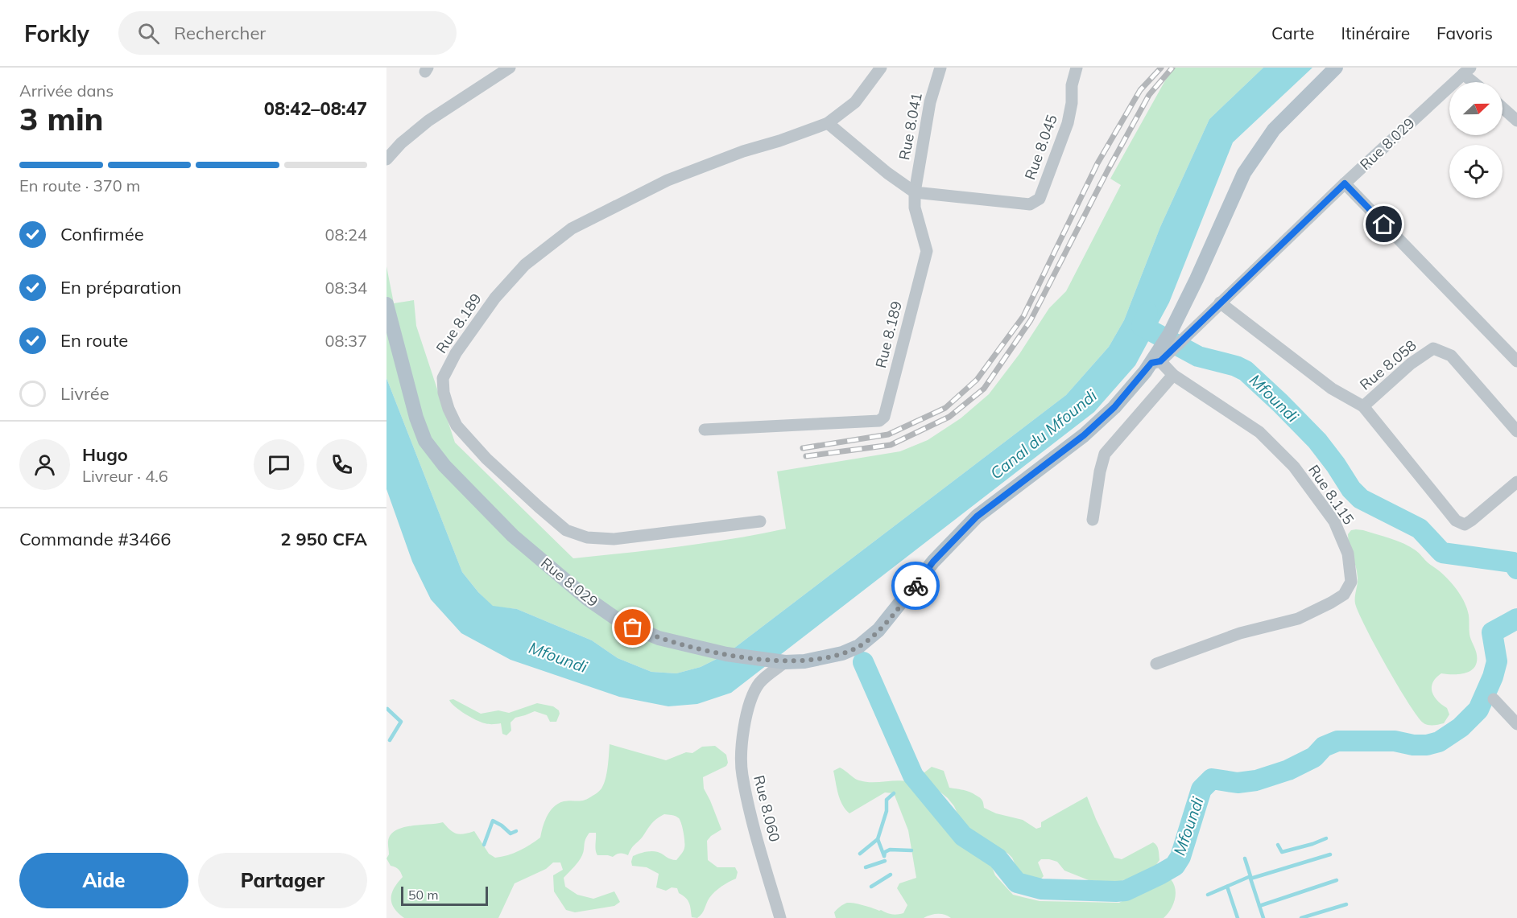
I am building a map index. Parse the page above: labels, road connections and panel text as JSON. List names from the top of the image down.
{
  "streets": {
    "main road": ["Rue 8.029"],
    "street": [
      "Rue 8.041",
      "Rue 8.045",
      "Rue 8.189",
      "Rue 8.058",
      "Rue 8.115",
      "Rue 8.060"
    ]
  },
  "crossings": [
    ["Rue 8.041", "Rue 8.045"],
    ["Rue 8.041", "Rue 8.189"],
    ["Rue 8.029", "Rue 8.058"],
    ["Rue 8.029", "Rue 8.115"],
    ["Rue 8.029", "Rue 8.060"],
    ["Rue 8.045", "Rue 8.189"]
  ],
  "water": ["Mfoundi", "Canal du Mfoundi"],
  "scale_bar": "50 m",
  "north": "right",
  "page": {
    "header": "Forkly",
    "search": "Rechercher",
    "nav": ["Carte", "Itinéraire", "Favoris"],
    "heading": ["3 min", "Arrivée dans", "08:42–08:47"],
    "panel": [
      "Hugo",
      "Livreur · 4.6",
      "Commande #3466",
      "2 950 CFA"
    ],
    "bar": "En route · 370 m",
    "list": [
      ["Confirmée", "08:24"],
      ["En préparation", "08:34"],
      ["En route", "08:37"],
      "Livrée"
    ],
    "buttons": ["Aide", "Partager"],
    "scale": "50 m"
  }
}
